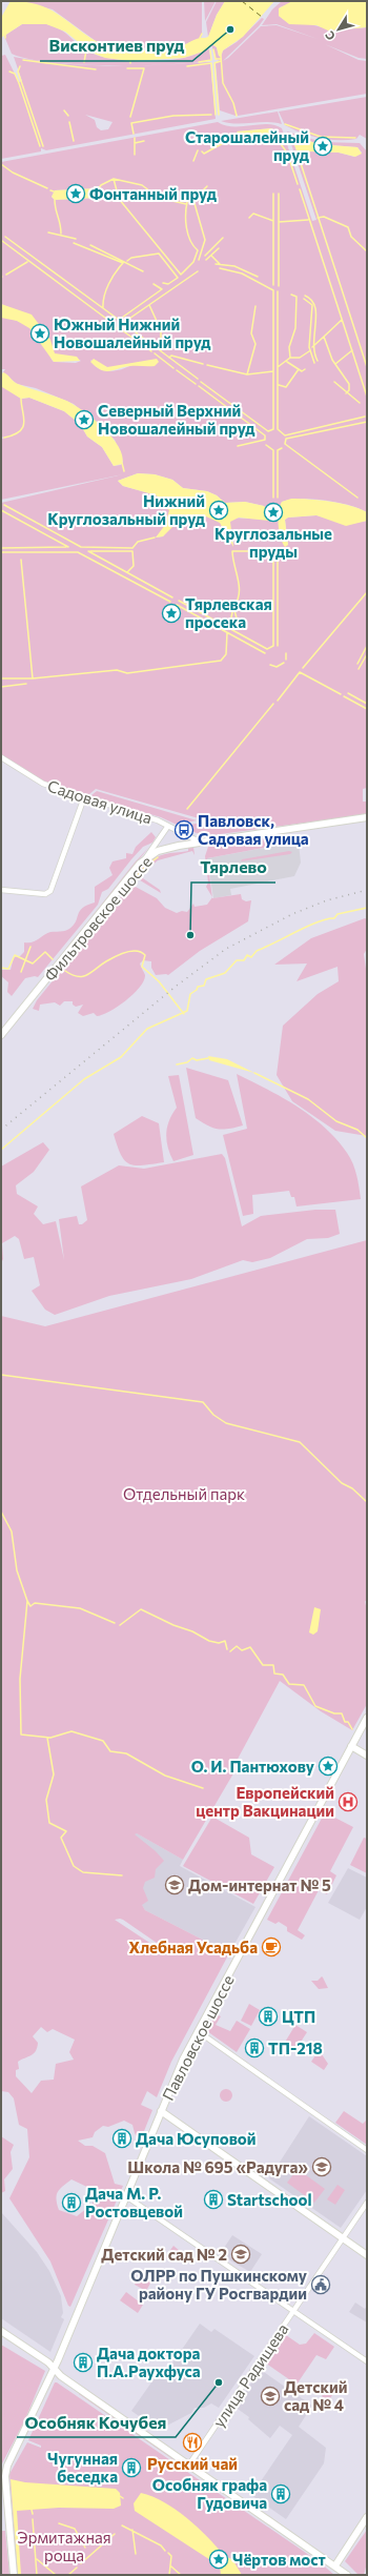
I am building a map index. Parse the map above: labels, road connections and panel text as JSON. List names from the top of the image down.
{
  "streets": {
    "main road": ["Фильтровское шоссе", "Павловское шоссе"],
    "street": ["Садовая улица", "улица Радищева"]
  },
  "crossings": [
    ["Садовая улица", "Фильтровское шоссе"]
  ],
  "parks": ["Отдельный парк", "Эрмитажная роща"],
  "places": {
    "other": ["Висконтиев пруд", "Тярлево", "Особняк Кочубея"],
    "place": [
      "Старошалейный пруд",
      "Фонтанный пруд",
      "Южный Нижний Новошалейный пруд",
      "Северный Верхний Новошалейный пруд",
      "Нижний Круглозальный пруд",
      "Круглозальные пруды",
      "Тярлевская просека",
      "О. И. Пантюхову",
      "Чёртов мост"
    ],
    "bus stop": ["Павловск, Садовая улица"],
    "hospital": ["Европейский центр Вакцинации"],
    "school or university": [
      "Дом-интернат № 5",
      "Школа № 695 «Радуга»",
      "Детский сад № 2",
      "Детский сад № 4"
    ],
    "cafe": ["Хлебная Усадьба"],
    "building": [
      "ЦТП",
      "ТП-218",
      "Дача Юсуповой",
      "Startschool",
      "Дача М. Р. Ростовцевой",
      "Дача доктора П.А.Раухфуса",
      "Чугунная беседка",
      "Особняк графа Гудовича"
    ],
    "public building": ["ОЛРР по Пушкинскому району ГУ Росгвардии"],
    "restaurant": ["Русский чай"]
  },
  "north": "bottom left"
}
